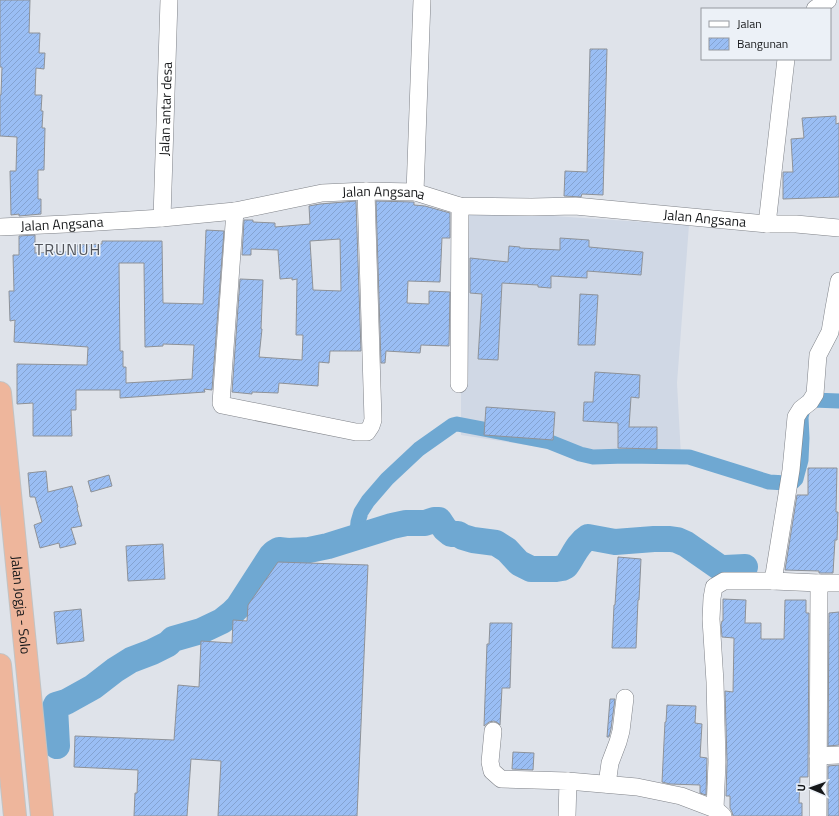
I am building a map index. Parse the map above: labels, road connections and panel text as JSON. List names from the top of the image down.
{
  "streets": {
    "highway": ["Jalan Jogja - Solo"],
    "street": ["Jalan antar desa", "Jalan Angsana"]
  },
  "crossings": [
    ["Jalan antar desa", "Jalan Angsana"]
  ],
  "districts": ["TRUNUH"],
  "legend": ["Jalan", "Bangunan"],
  "north": "left"
}
